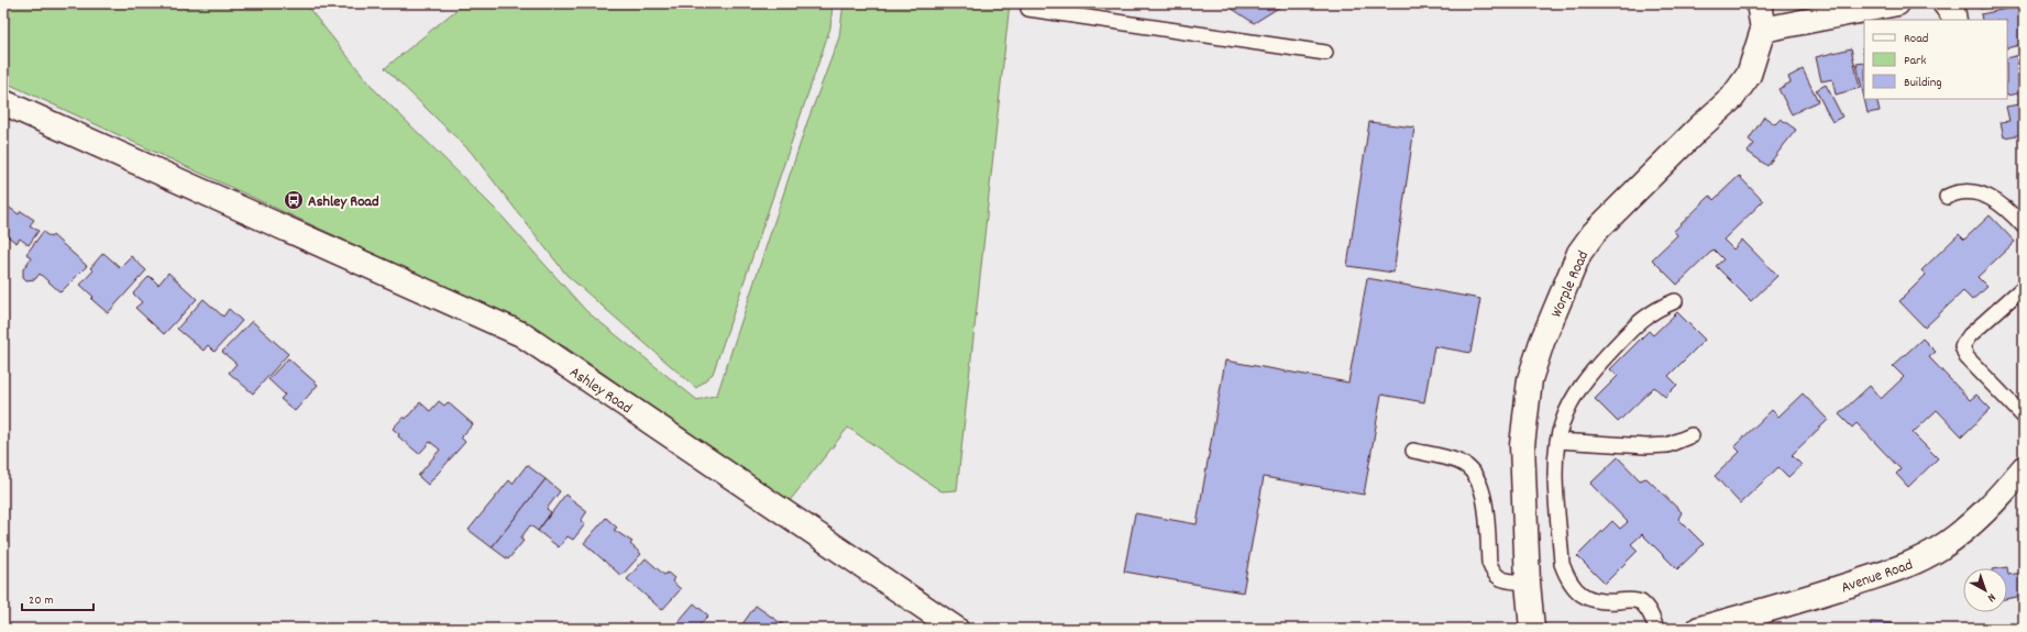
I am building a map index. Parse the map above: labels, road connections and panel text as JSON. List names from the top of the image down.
{
  "streets": {
    "street": ["Worple Road", "Ashley Road", "Avenue Road"]
  },
  "places": {
    "bus stop": ["Ashley Road"]
  },
  "legend": ["Road", "Park", "Building"],
  "scale_bar": "20 m",
  "north": "bottom right"
}
